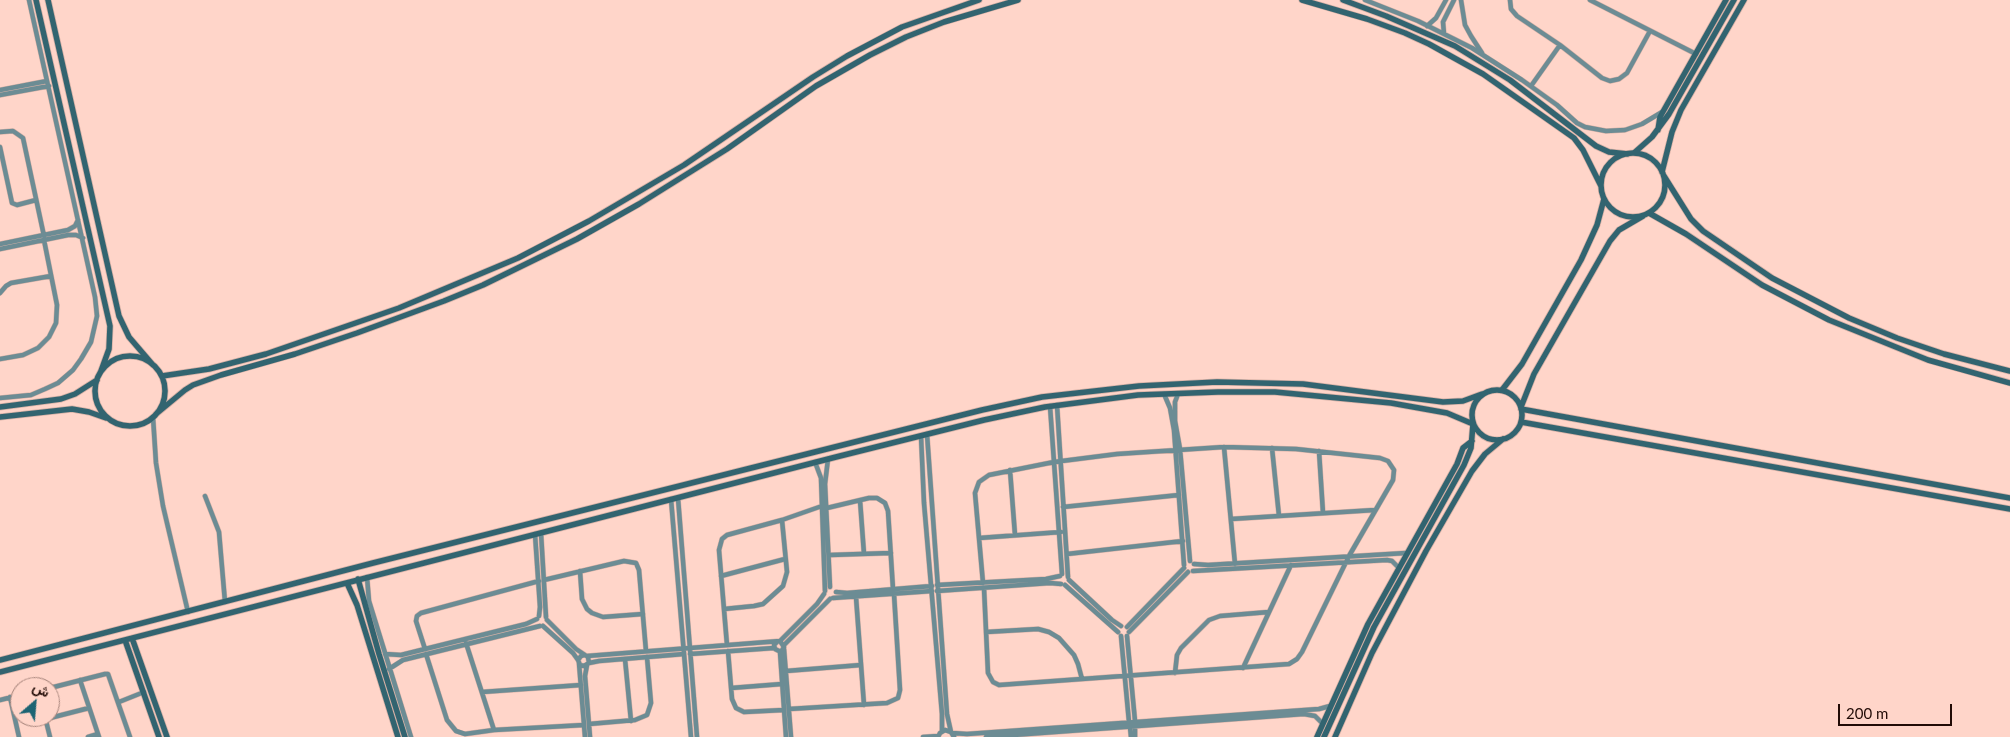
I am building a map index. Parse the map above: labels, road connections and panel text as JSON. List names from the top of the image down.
{
  "scale_bar": "200 m",
  "north": "top right"
}
